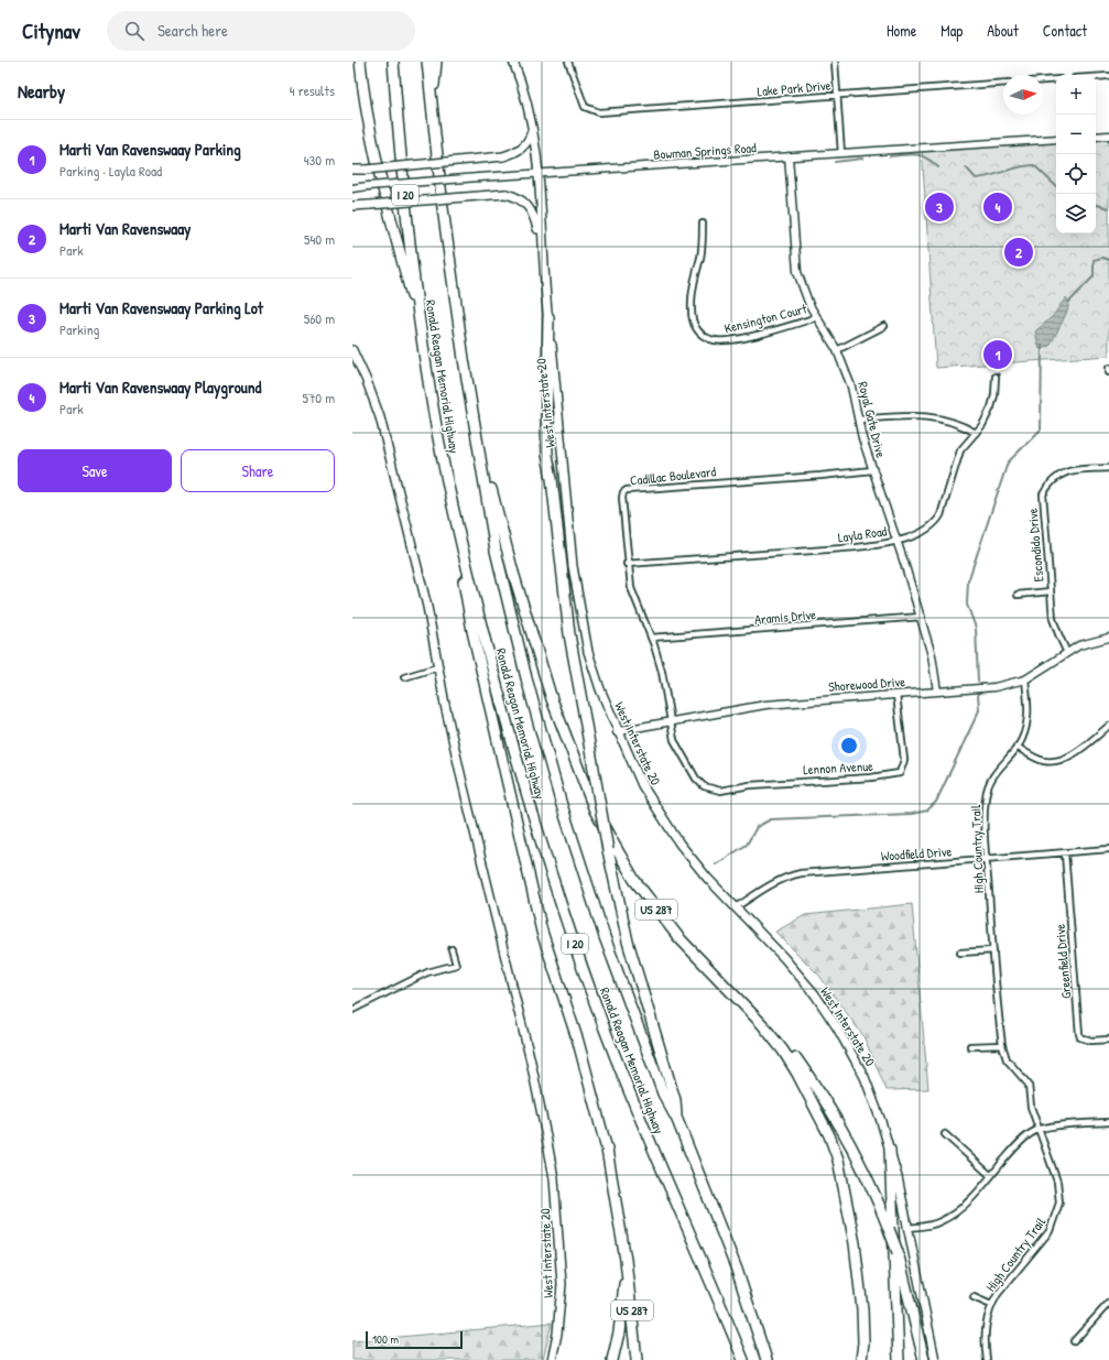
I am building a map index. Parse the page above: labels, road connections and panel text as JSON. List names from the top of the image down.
{
  "streets": {
    "highway": ["I 20", "Ronald Reagan Memorial Highway", "US 287"],
    "main road": ["West Interstate 20"],
    "street": [
      "Lake Park Drive",
      "Bowman Springs Road",
      "Kensington Court",
      "Royal Gate Drive",
      "Cadillac Boulevard",
      "Layla Road",
      "Escondido Drive",
      "Aramis Drive",
      "Shorewood Drive",
      "Lennon Avenue",
      "High Country Trail",
      "Woodfield Drive",
      "Greenfield Drive"
    ]
  },
  "crossings": [
    ["Bowman Springs Road", "West Interstate 20"],
    ["Bowman Springs Road", "Royal Gate Drive"],
    ["Kensington Court", "Royal Gate Drive"],
    ["Ronald Reagan Memorial Highway", "US 287"],
    ["West Interstate 20", "Shorewood Drive"],
    ["West Interstate 20", "Woodfield Drive"],
    ["Royal Gate Drive", "Cadillac Boulevard"],
    ["Royal Gate Drive", "Layla Road"],
    ["Royal Gate Drive", "Aramis Drive"],
    ["Royal Gate Drive", "Shorewood Drive"],
    ["Cadillac Boulevard", "Layla Road"],
    ["Cadillac Boulevard", "Aramis Drive"],
    ["Cadillac Boulevard", "Shorewood Drive"],
    ["Cadillac Boulevard", "Lennon Avenue"],
    ["Escondido Drive", "Shorewood Drive"],
    ["Shorewood Drive", "Lennon Avenue"],
    ["Shorewood Drive", "High Country Trail"],
    ["High Country Trail", "Woodfield Drive"],
    ["Woodfield Drive", "Greenfield Drive"]
  ],
  "scale_bar": "100 m",
  "north": "right",
  "page": {
    "header": "Citynav",
    "search": "Search here",
    "nav": [
      "Home",
      "Map",
      "About",
      "Contact"
    ],
    "heading": ["Nearby", "4 results"],
    "map_buttons": ["+", "−"],
    "list": [
      {
        "mark": "1",
        "name": "Marti Van Ravenswaay Parking",
        "note": "Parking · Layla Road",
        "value": "430 m"
      },
      {
        "mark": "2",
        "name": "Marti Van Ravenswaay",
        "note": "Park",
        "value": "540 m"
      },
      {
        "mark": "3",
        "name": "Marti Van Ravenswaay Parking Lot",
        "note": "Parking",
        "value": "560 m"
      },
      {
        "mark": "4",
        "name": "Marti Van Ravenswaay Playground",
        "note": "Park",
        "value": "570 m"
      }
    ],
    "pins": [
      "3",
      "4",
      "2",
      "1"
    ],
    "buttons": ["Save", "Share"],
    "scale": "100 m"
  }
}
